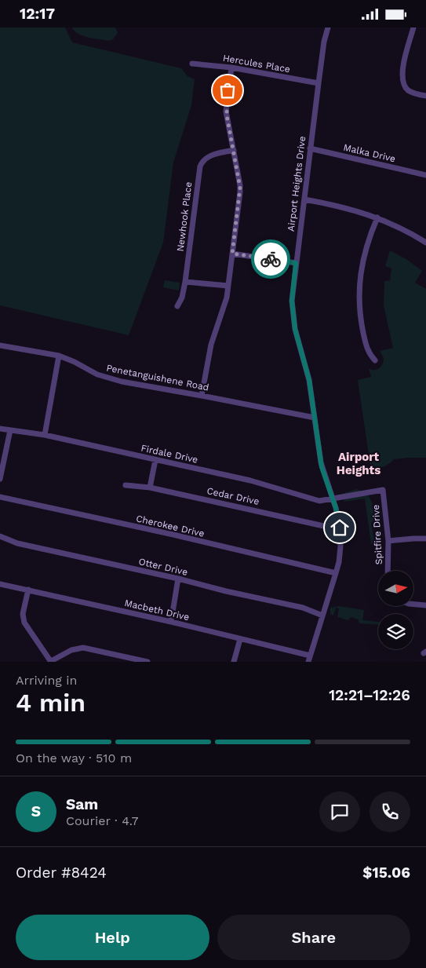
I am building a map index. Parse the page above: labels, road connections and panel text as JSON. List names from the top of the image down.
{
  "streets": {
    "street": [
      "Hercules Place",
      "Malka Drive",
      "Airport Heights Drive",
      "Newhook Place",
      "Penetanguishene Road",
      "Firdale Drive",
      "Cedar Drive",
      "Cherokee Drive",
      "Spitfire Drive",
      "Otter Drive",
      "Macbeth Drive"
    ]
  },
  "crossings": [
    ["Hercules Place", "Airport Heights Drive"],
    ["Malka Drive", "Airport Heights Drive"],
    ["Airport Heights Drive", "Penetanguishene Road"],
    ["Airport Heights Drive", "Firdale Drive"],
    ["Airport Heights Drive", "Cedar Drive"],
    ["Airport Heights Drive", "Cherokee Drive"],
    ["Airport Heights Drive", "Otter Drive"],
    ["Airport Heights Drive", "Macbeth Drive"],
    ["Firdale Drive", "Spitfire Drive"]
  ],
  "districts": ["Airport Heights"],
  "north": "right",
  "page": {
    "status": "12:17",
    "heading": ["4 min", "Arriving in", "12:21–12:26"],
    "panel": [
      "Sam",
      "Courier · 4.7",
      "Order #8424",
      "$15.06"
    ],
    "bar": "On the way · 510 m",
    "round": "S",
    "buttons": ["Help", "Share"]
  }
}
